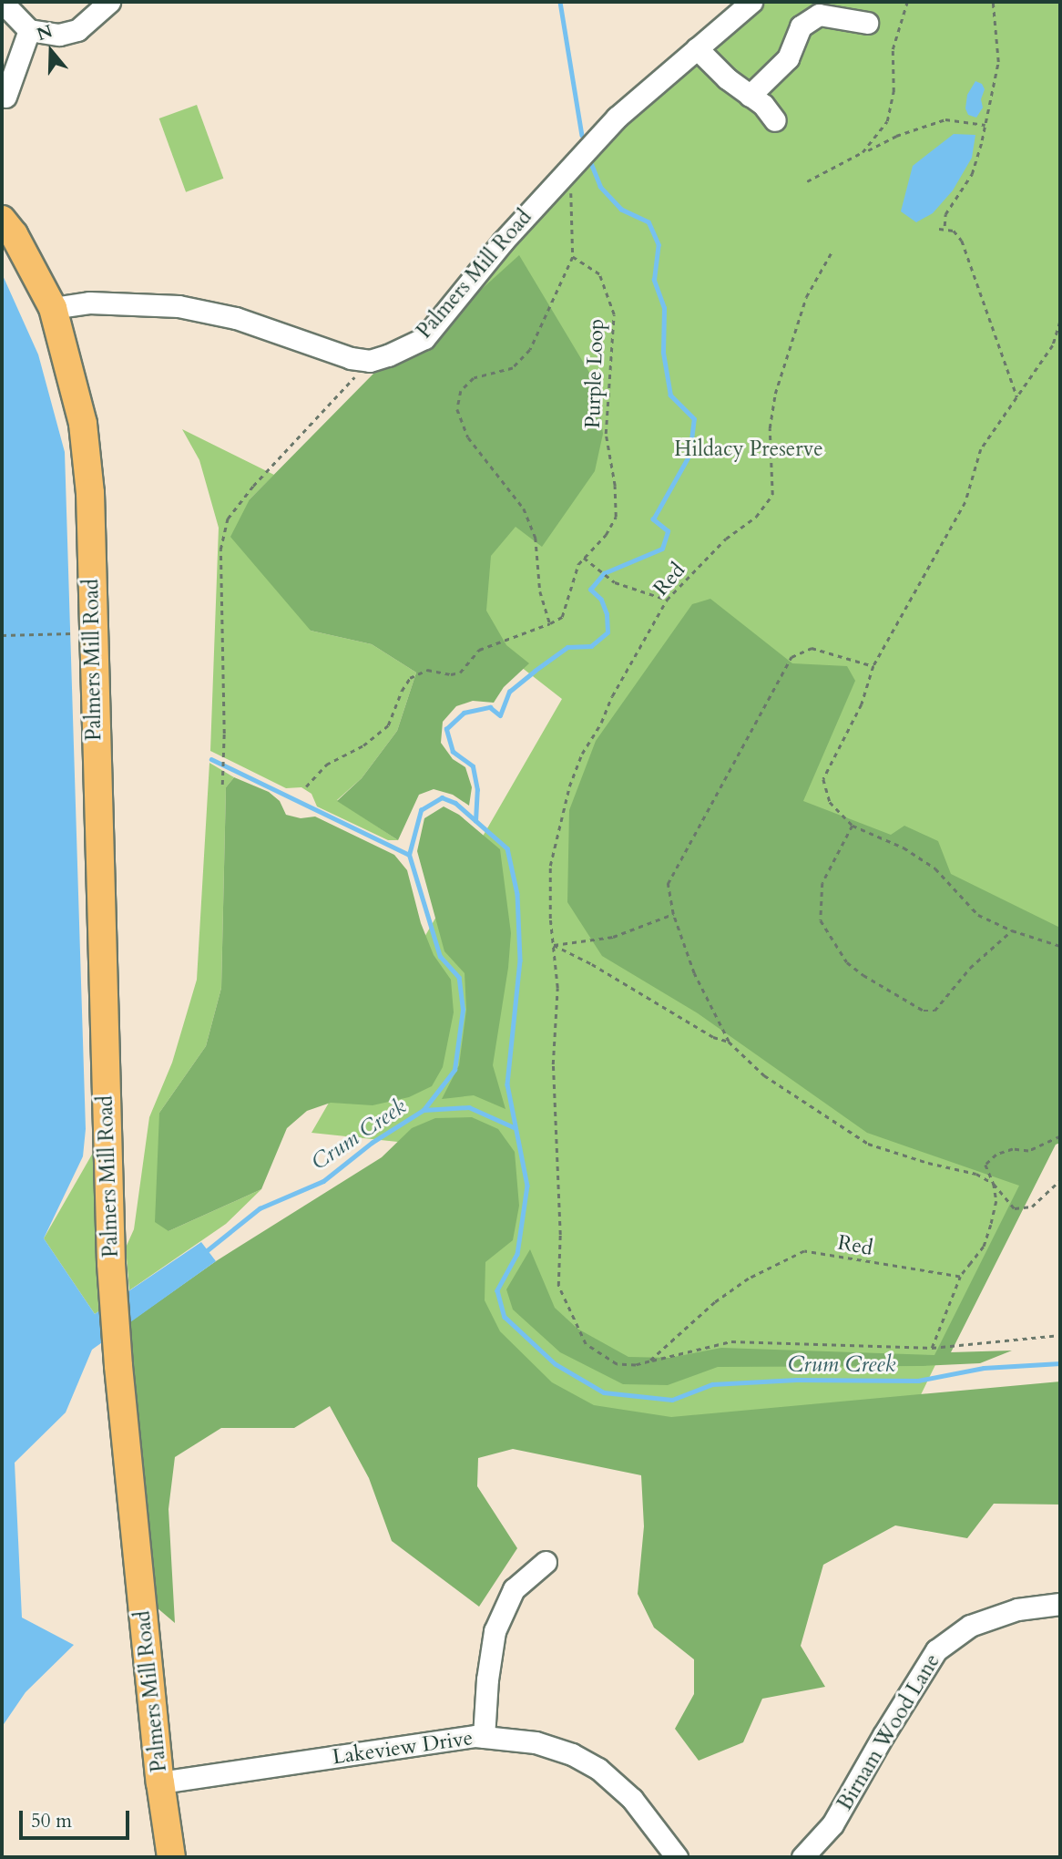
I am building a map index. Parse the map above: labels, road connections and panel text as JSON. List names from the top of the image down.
{
  "streets": {
    "main road": ["Palmers Mill Road"],
    "street": ["Birnam Wood Lane", "Lakeview Drive"],
    "path": ["Purple Loop", "Red"]
  },
  "crossings": [
    ["Palmers Mill Road", "Lakeview Drive"]
  ],
  "water": ["Crum Creek"],
  "parks": ["Hildacy Preserve"],
  "scale_bar": "50 m",
  "north": "top"
}
